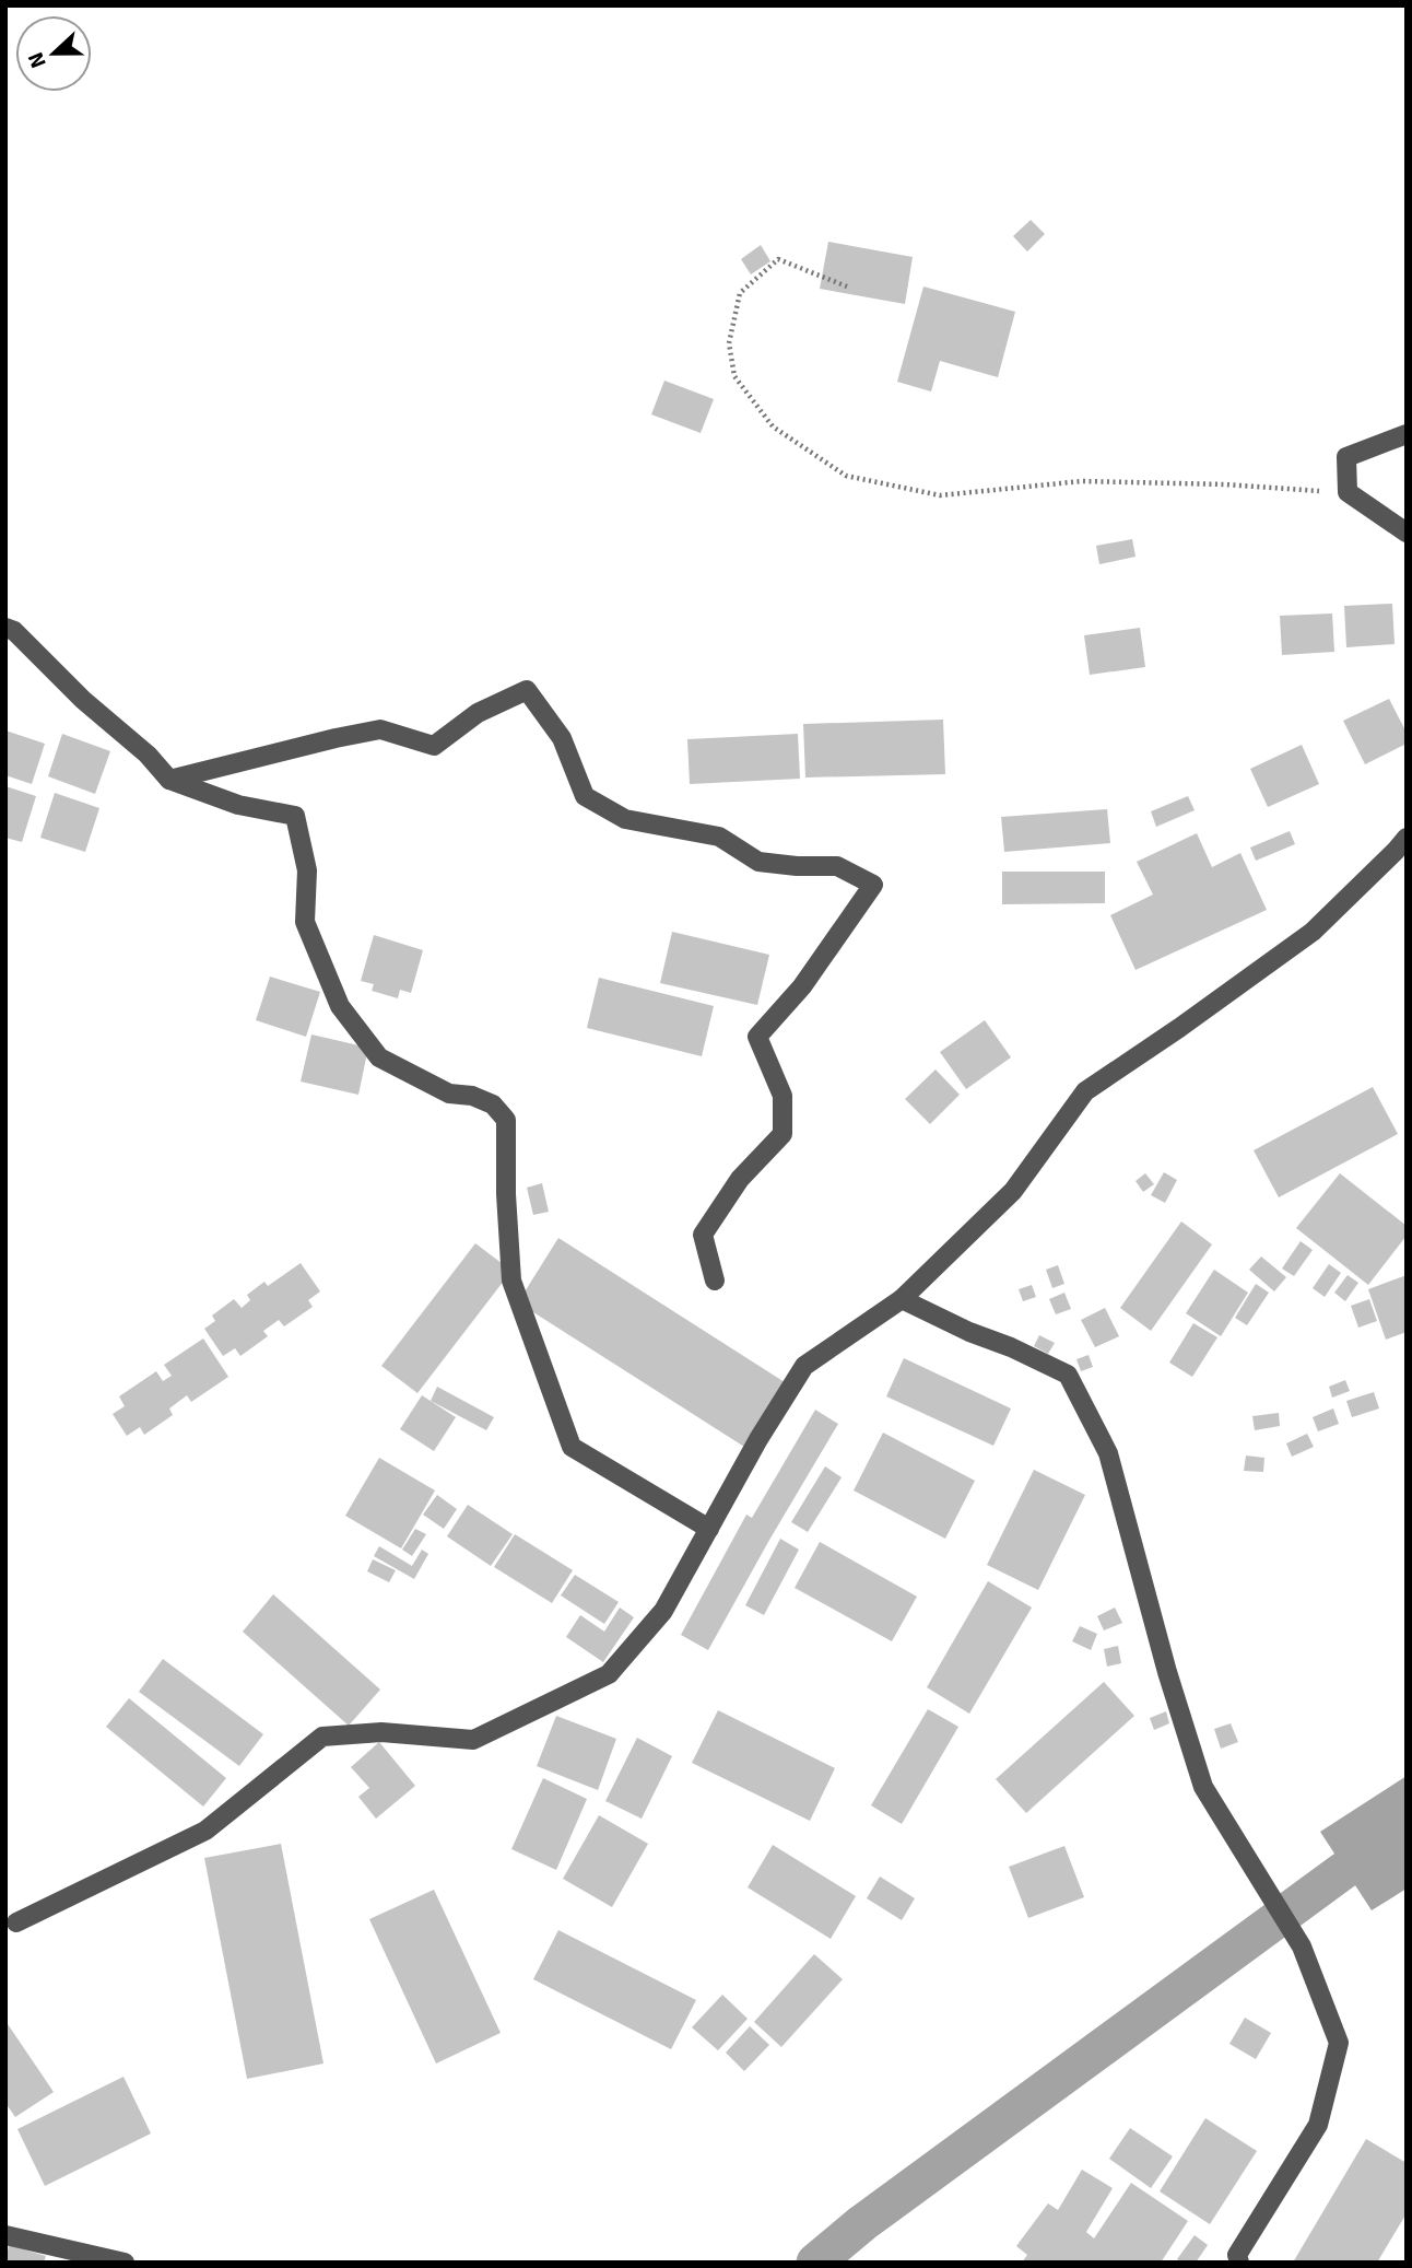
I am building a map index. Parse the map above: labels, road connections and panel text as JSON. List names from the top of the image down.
{
  "north": "left"
}
